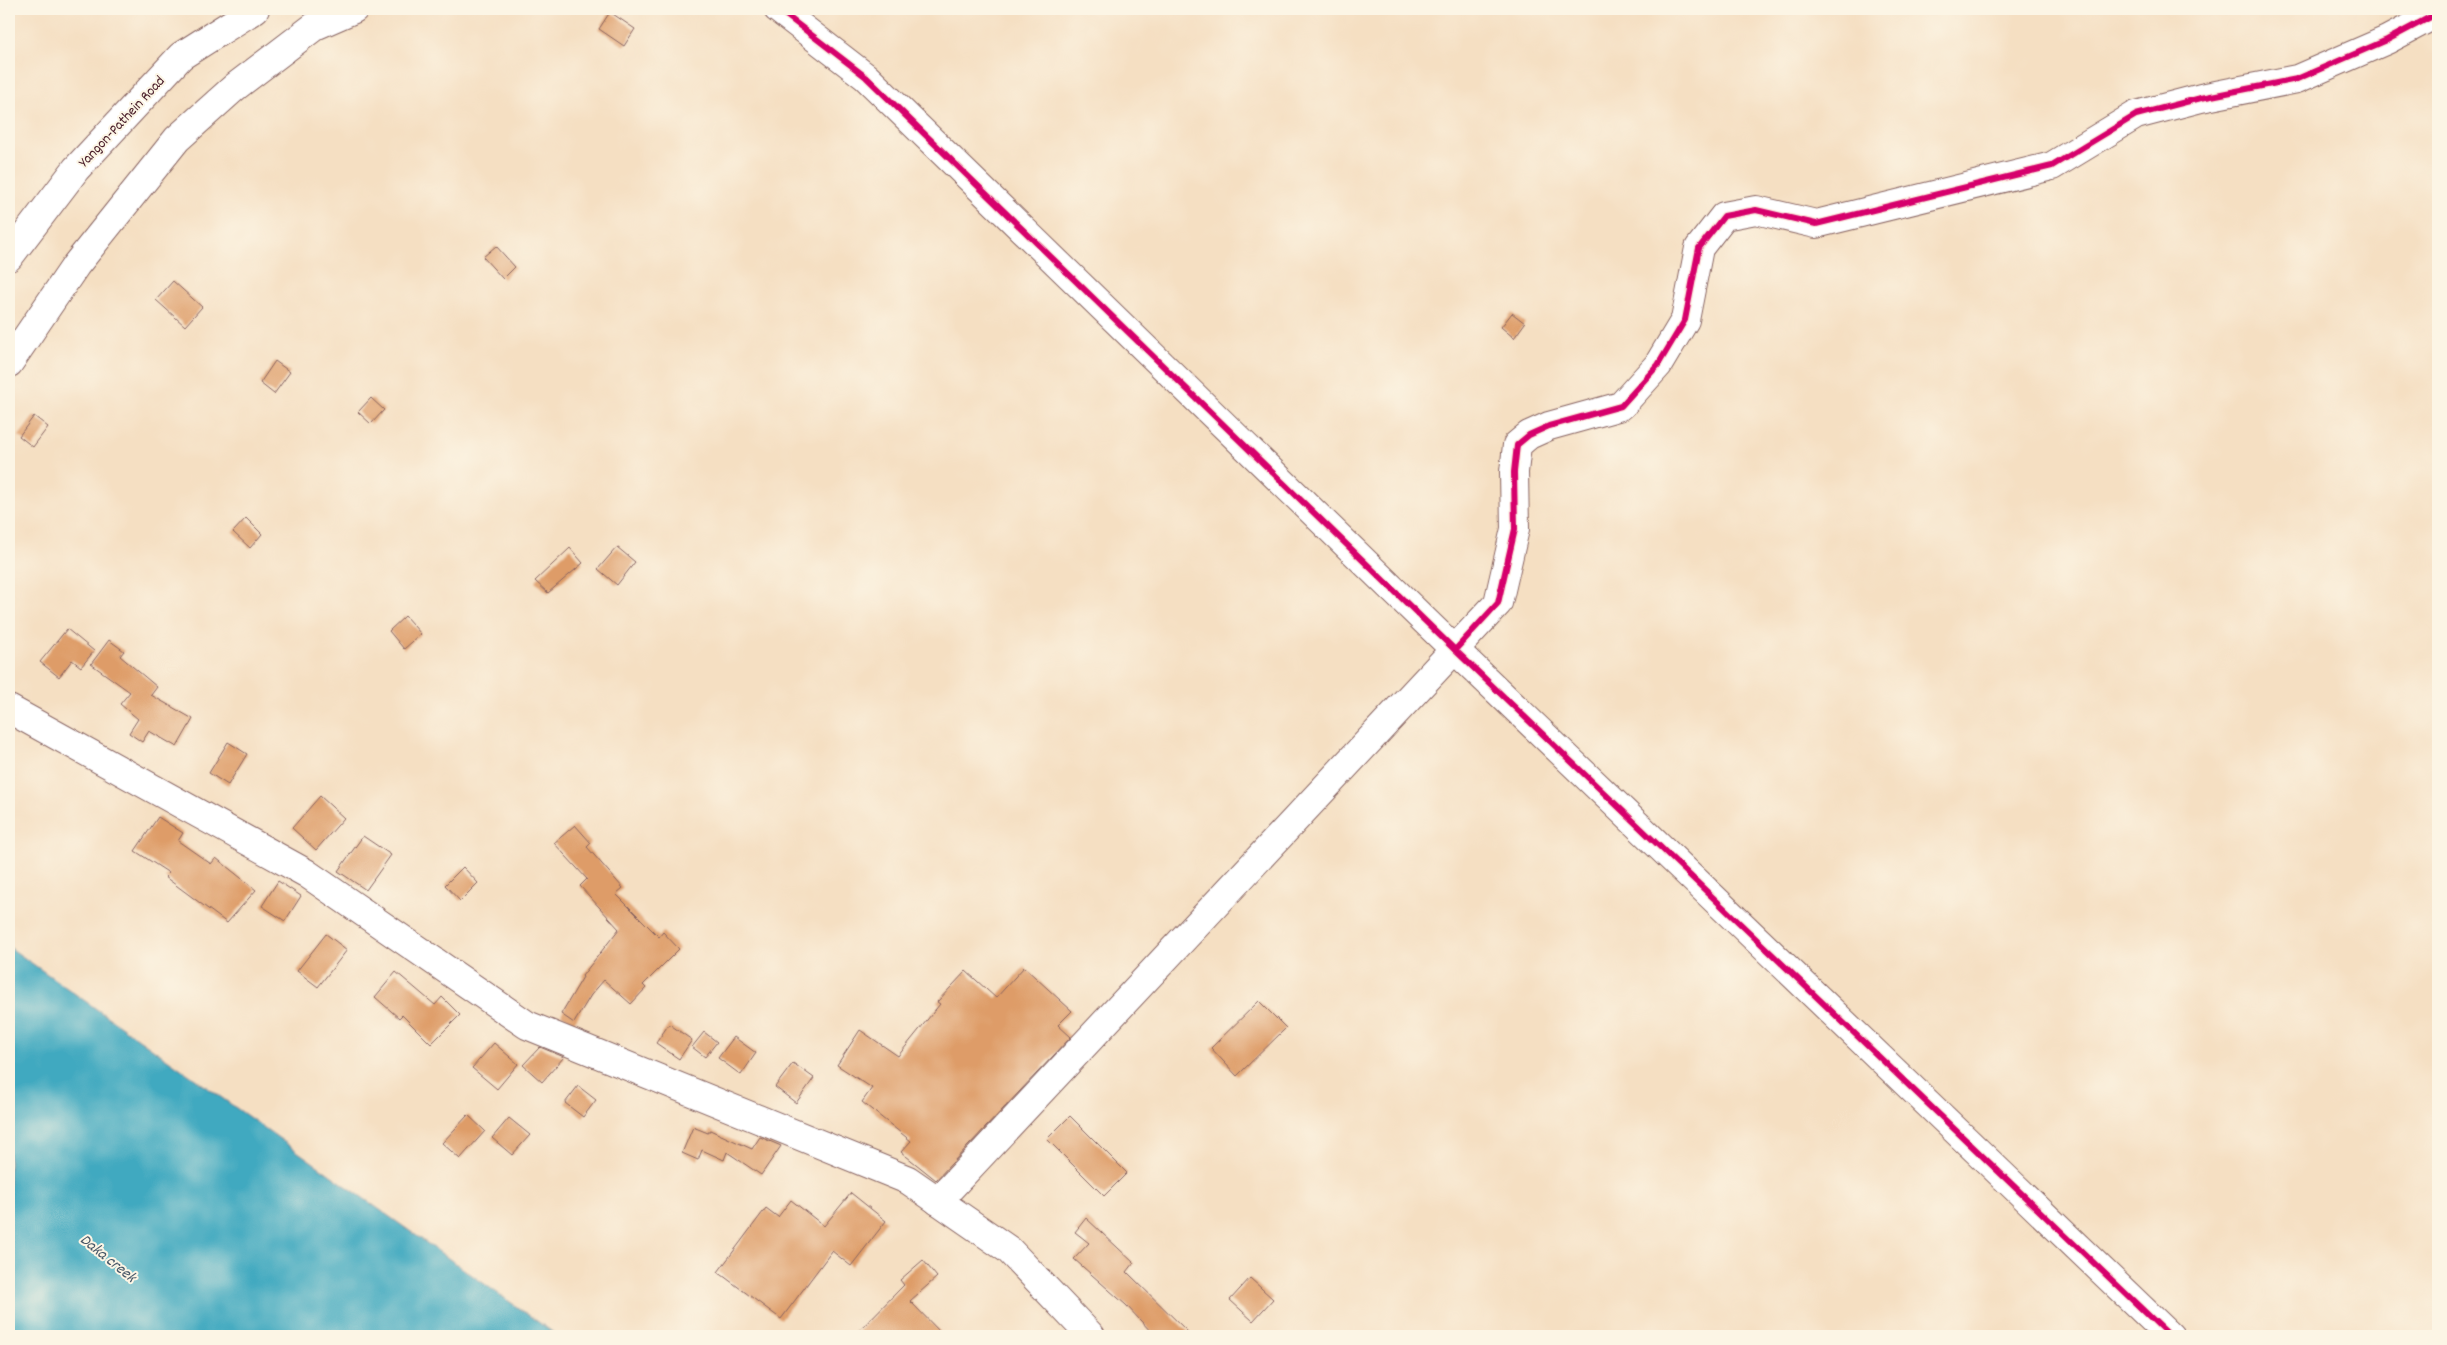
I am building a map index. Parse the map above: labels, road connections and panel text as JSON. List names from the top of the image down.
{
  "streets": {
    "main road": ["Yangon-Pathein Road"]
  },
  "water": ["Daka creek"]
}
